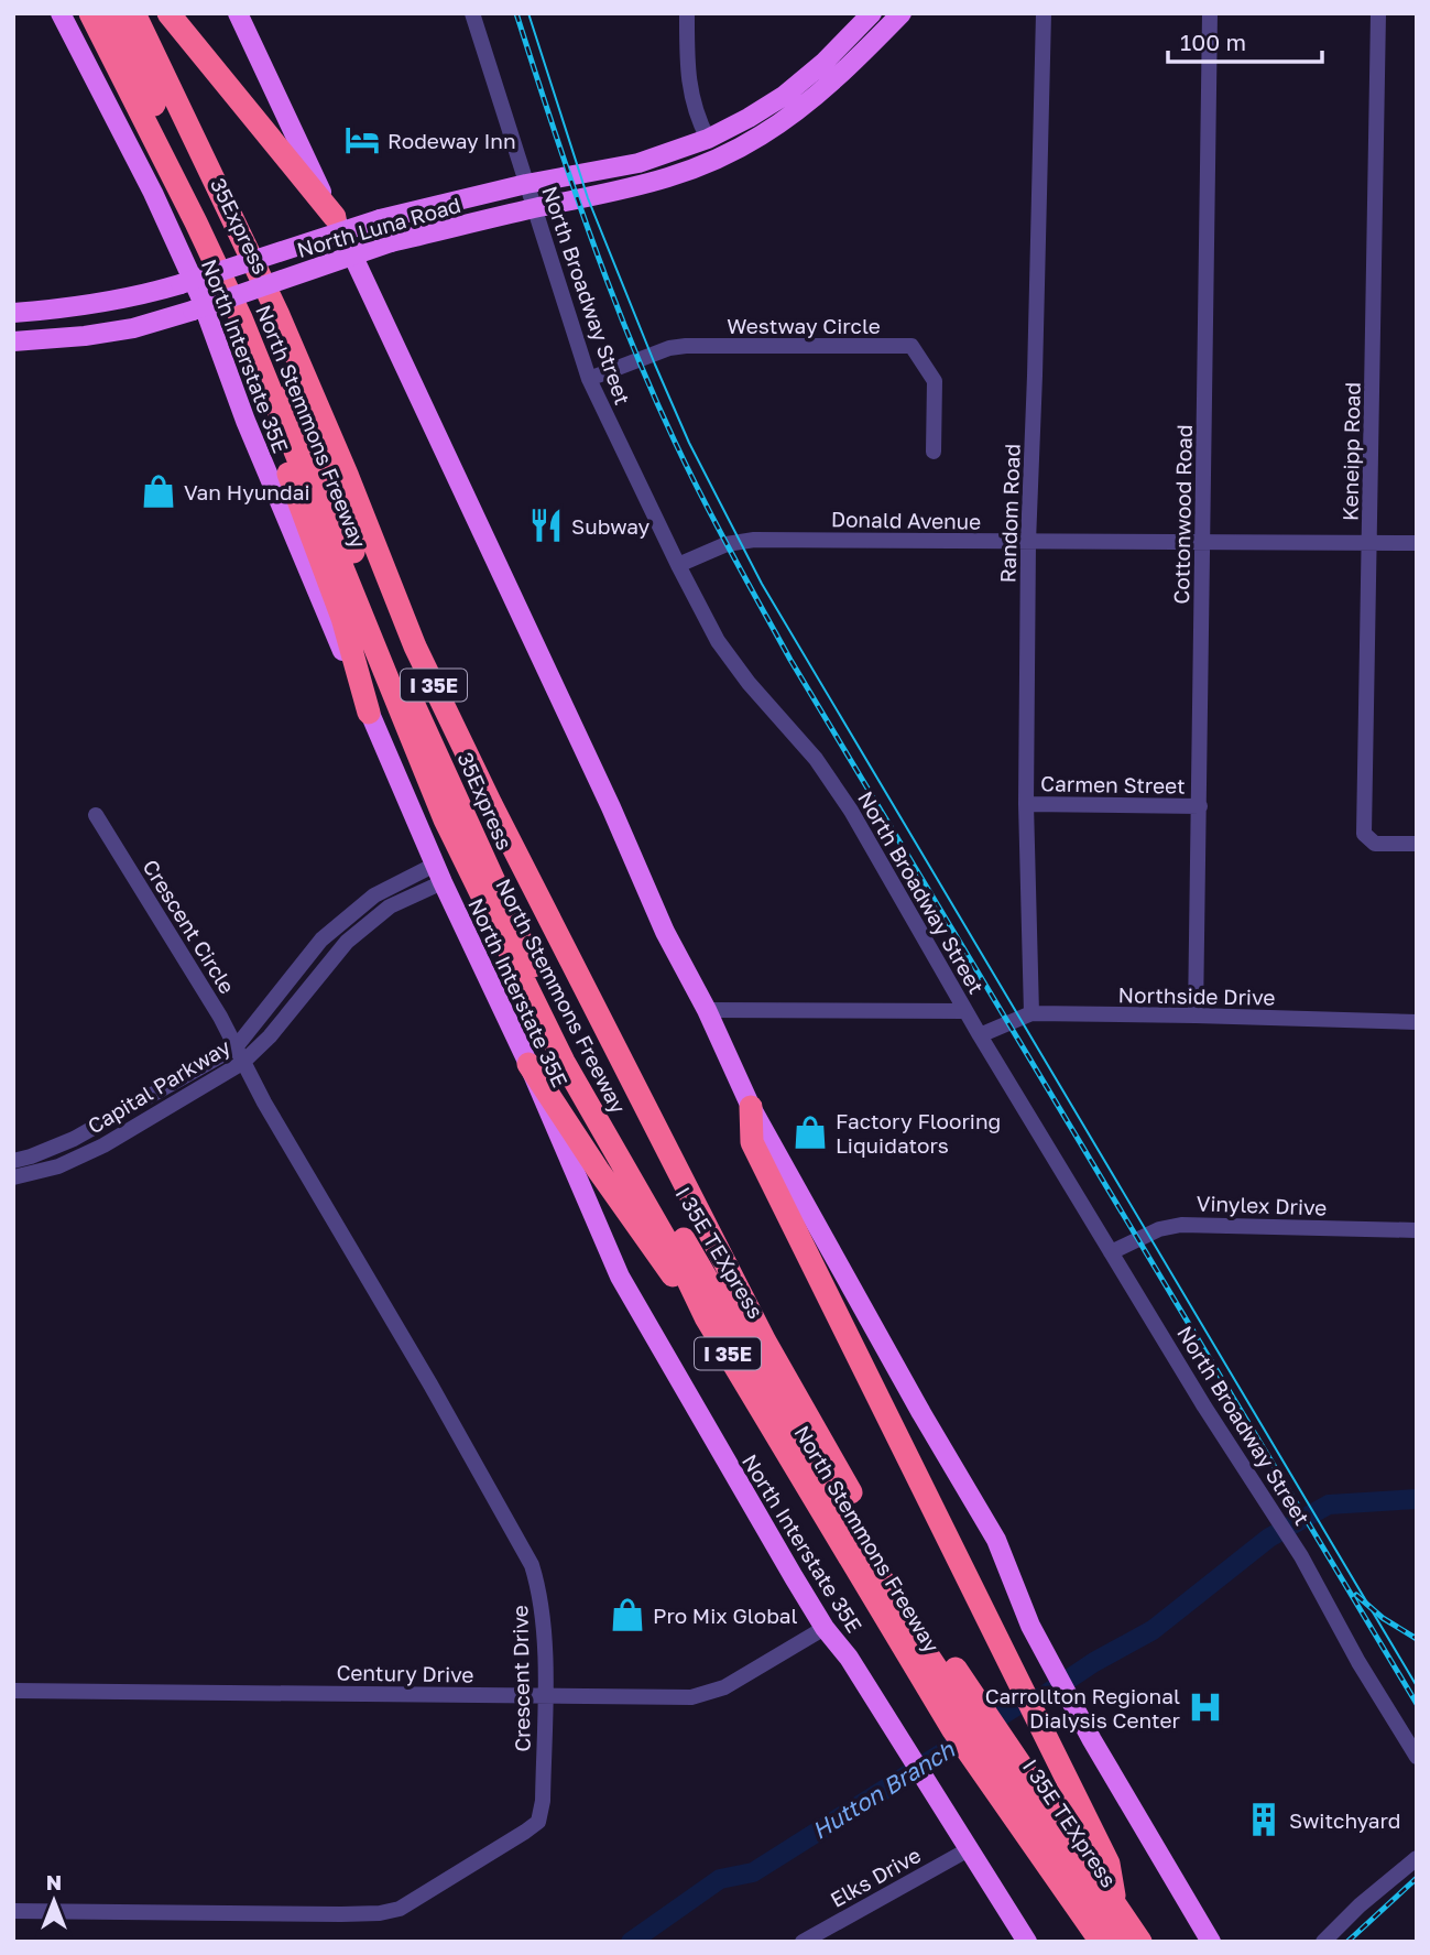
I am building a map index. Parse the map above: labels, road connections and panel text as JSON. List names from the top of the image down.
{
  "streets": {
    "highway": [
      "35Express",
      "North Stemmons Freeway",
      "I 35E",
      "I 35E TEXpress"
    ],
    "main road": ["North Luna Road", "North Interstate 35E"],
    "street": [
      "North Broadway Street",
      "Westway Circle",
      "Keneipp Road",
      "Random Road",
      "Cottonwood Road",
      "Donald Avenue",
      "Carmen Street",
      "Crescent Circle",
      "Northside Drive",
      "Capital Parkway",
      "Vinylex Drive",
      "Century Drive",
      "Crescent Drive",
      "Elks Drive"
    ]
  },
  "crossings": [
    ["35Express", "I 35E TEXpress"],
    ["North Luna Road", "North Broadway Street"],
    ["North Broadway Street", "Westway Circle"],
    ["North Broadway Street", "Donald Avenue"],
    ["North Broadway Street", "Northside Drive"],
    ["North Broadway Street", "Vinylex Drive"],
    ["North Interstate 35E", "Capital Parkway"],
    ["North Interstate 35E", "Century Drive"],
    ["North Interstate 35E", "Elks Drive"],
    ["North Stemmons Freeway", "I 35E TEXpress"],
    ["Keneipp Road", "Donald Avenue"],
    ["Random Road", "Donald Avenue"],
    ["Random Road", "Carmen Street"],
    ["Random Road", "Northside Drive"],
    ["Cottonwood Road", "Donald Avenue"],
    ["Cottonwood Road", "Carmen Street"],
    ["Cottonwood Road", "Northside Drive"],
    ["Crescent Circle", "Capital Parkway"],
    ["Crescent Circle", "Crescent Drive"],
    ["Capital Parkway", "Crescent Drive"],
    ["Century Drive", "Crescent Drive"]
  ],
  "water": ["Hutton Branch"],
  "places": {
    "hotel": ["Rodeway Inn"],
    "shop": ["Van Hyundai", "Factory Flooring Liquidators", "Pro Mix Global"],
    "restaurant": ["Subway"],
    "hospital": ["Carrollton Regional Dialysis Center"],
    "building": ["Switchyard"]
  },
  "scale_bar": "100 m",
  "north": "top"
}
